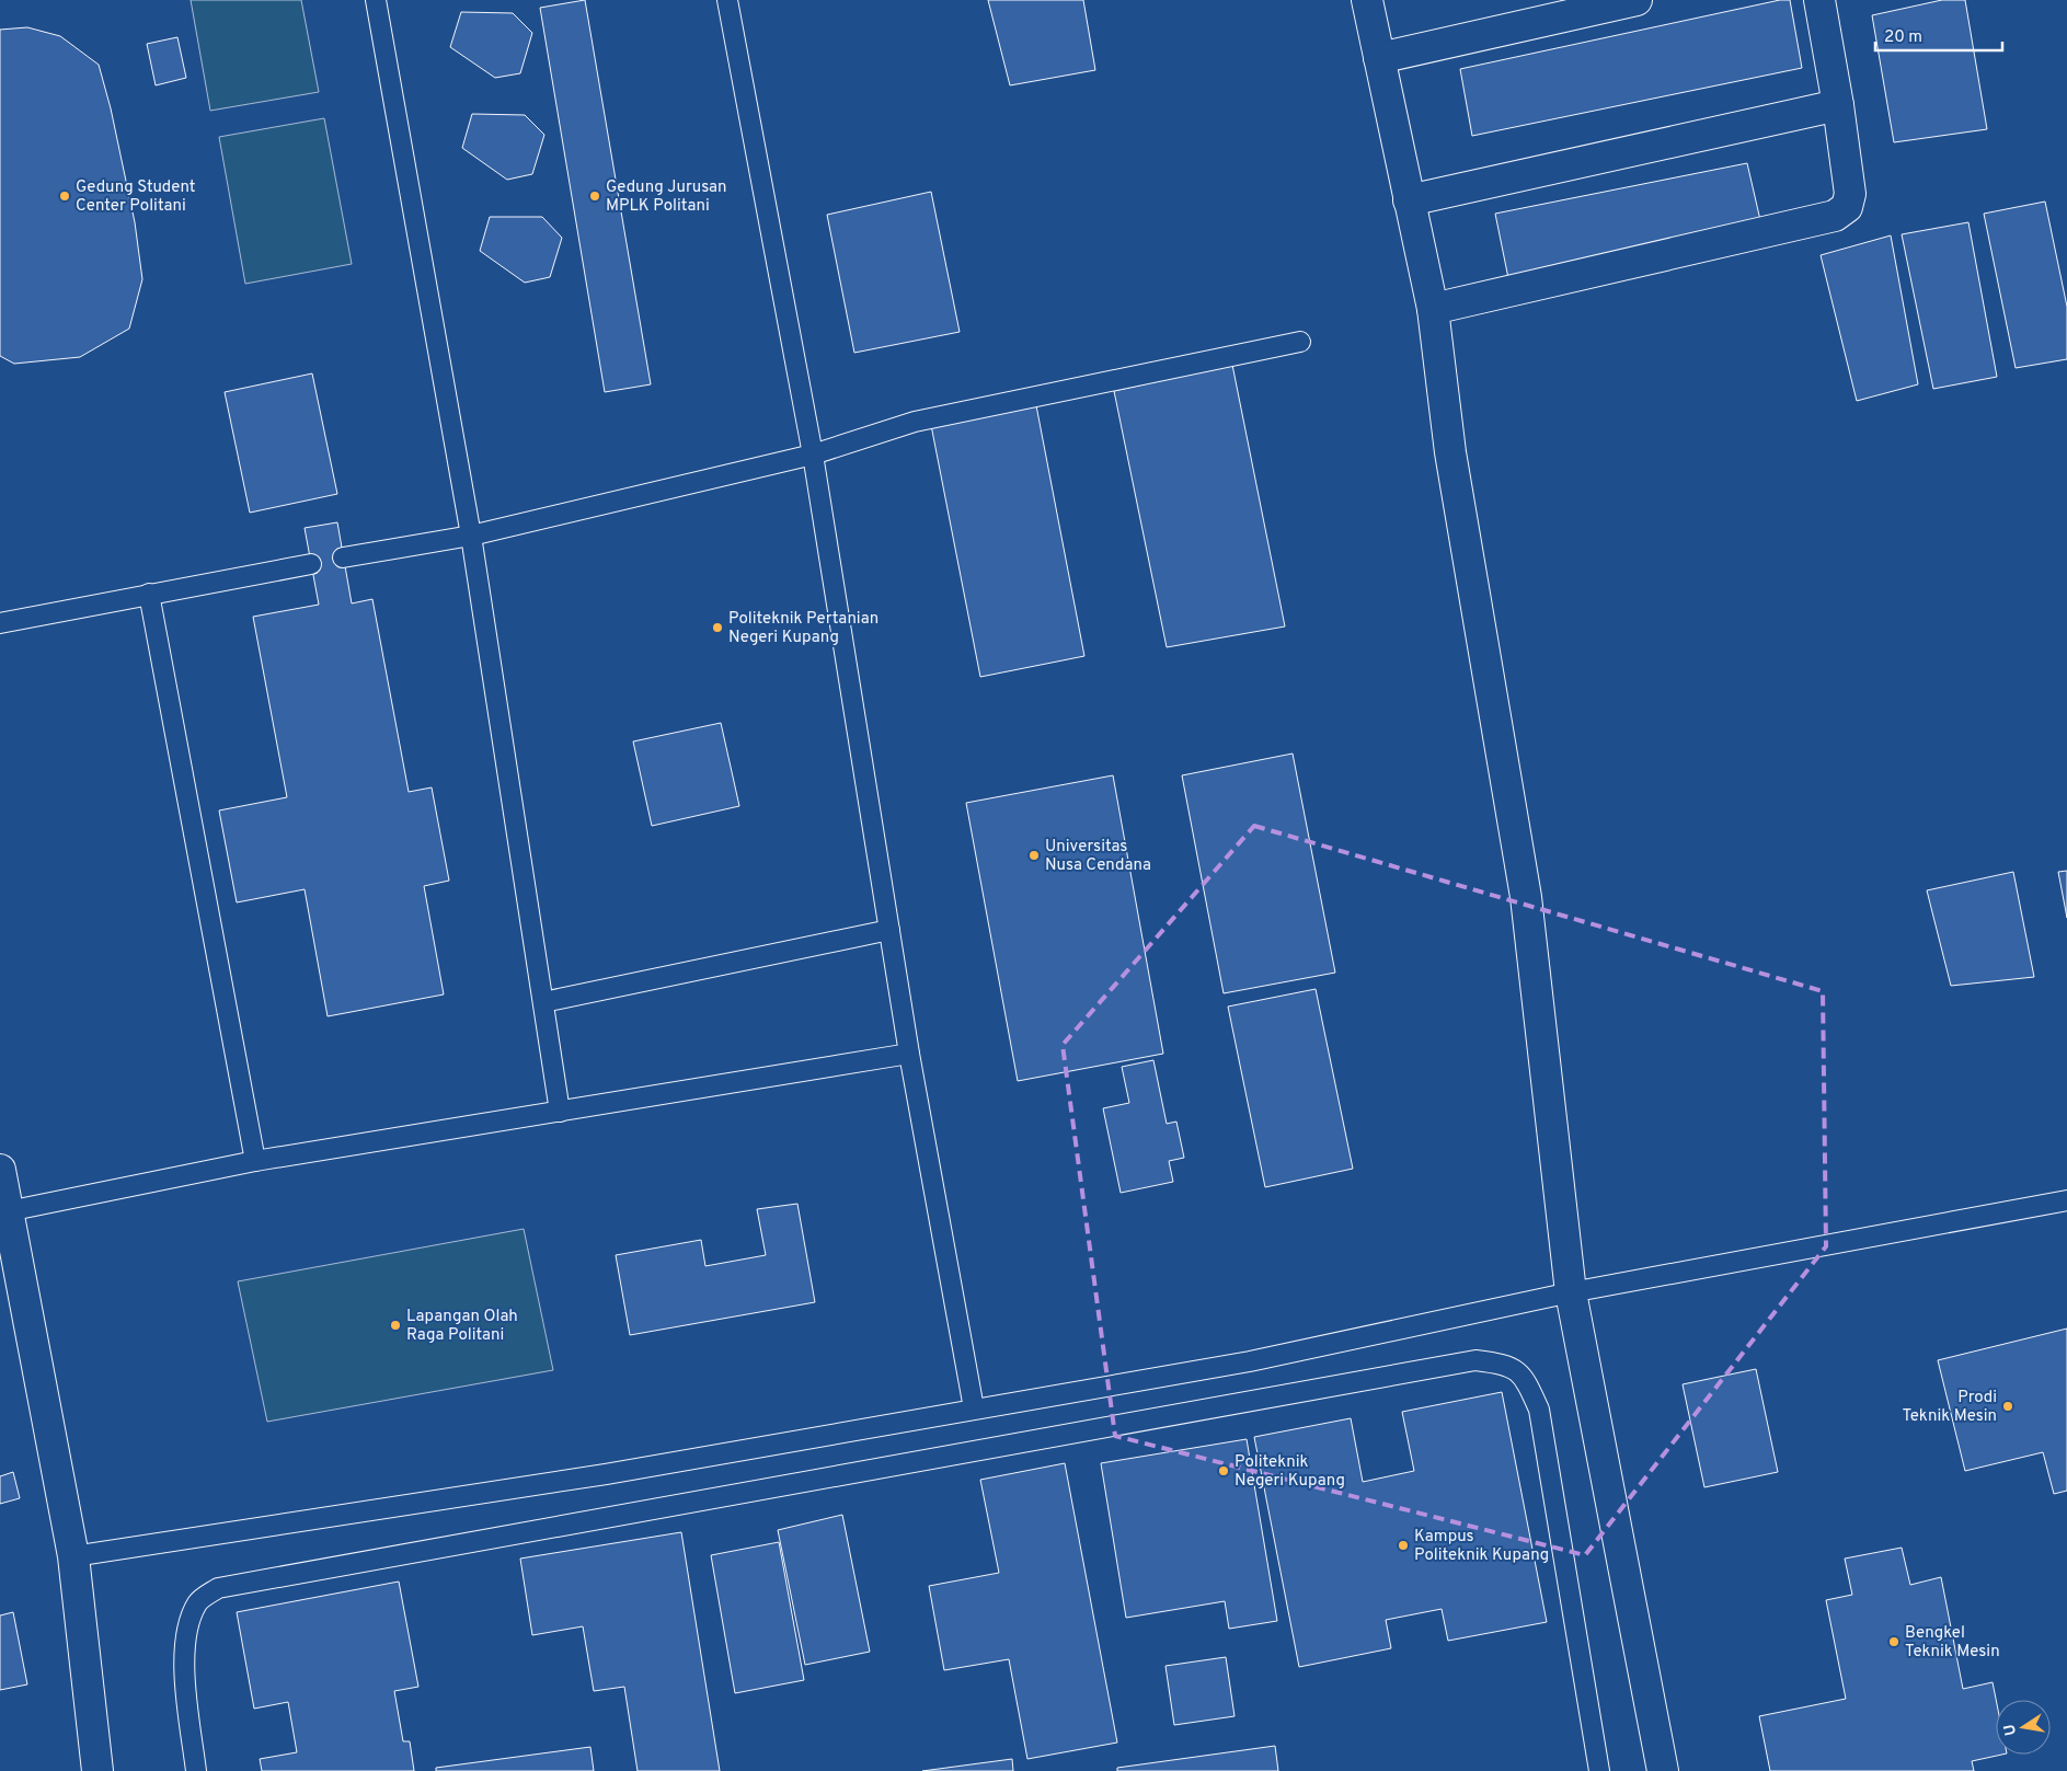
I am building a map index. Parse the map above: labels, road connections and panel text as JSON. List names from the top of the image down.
{
  "places": [
    "Gedung Student Center Politani",
    "Gedung Jurusan MPLK Politani",
    "Politeknik Pertanian Negeri Kupang",
    "Universitas Nusa Cendana",
    "Lapangan Olah Raga Politani",
    "Prodi Teknik Mesin",
    "Politeknik Negeri Kupang",
    "Kampus Politeknik Kupang",
    "Bengkel Teknik Mesin"
  ],
  "scale_bar": "20 m",
  "north": "left"
}
